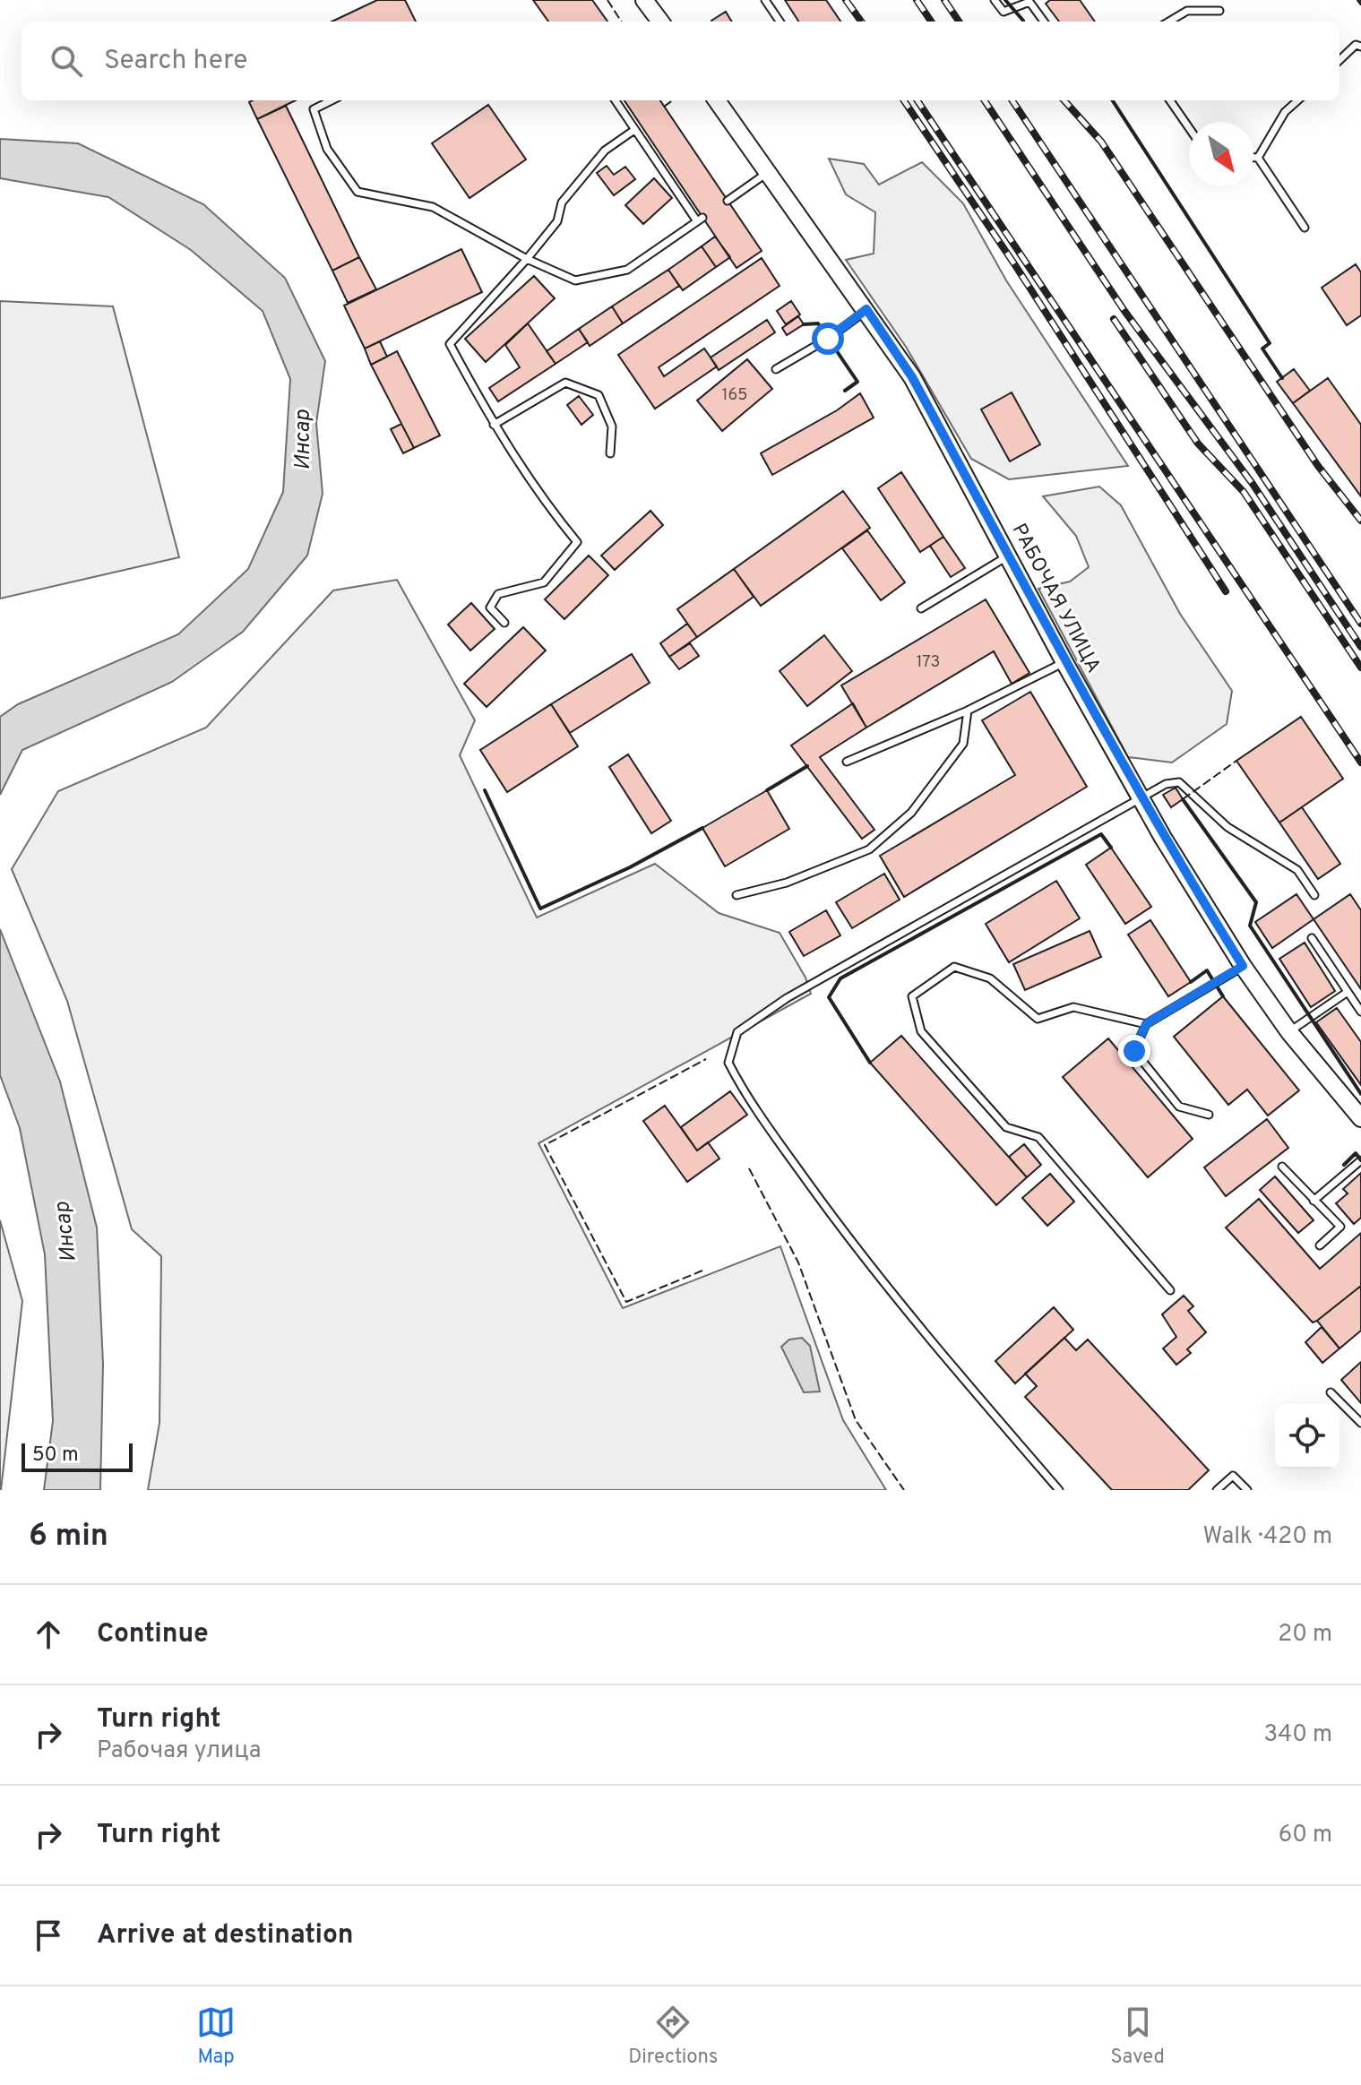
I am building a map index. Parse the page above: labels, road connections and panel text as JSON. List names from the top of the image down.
{
  "streets": {
    "street": ["РАБОЧАЯ УЛИЦА"]
  },
  "water": ["Инсар"],
  "house_numbers": ["165", "173"],
  "scale_bar": "50 m",
  "north": "bottom right",
  "page": {
    "search": "Search here",
    "scale": "50 m",
    "heading": ["6 min", "Walk · 420 m"],
    "list": [
      ["Continue", "20 m"],
      ["Turn right", "Рабочая улица", "340 m"],
      ["Turn right", "60 m"],
      "Arrive at destination"
    ],
    "nav": ["Map", "Directions", "Saved"]
  }
}
